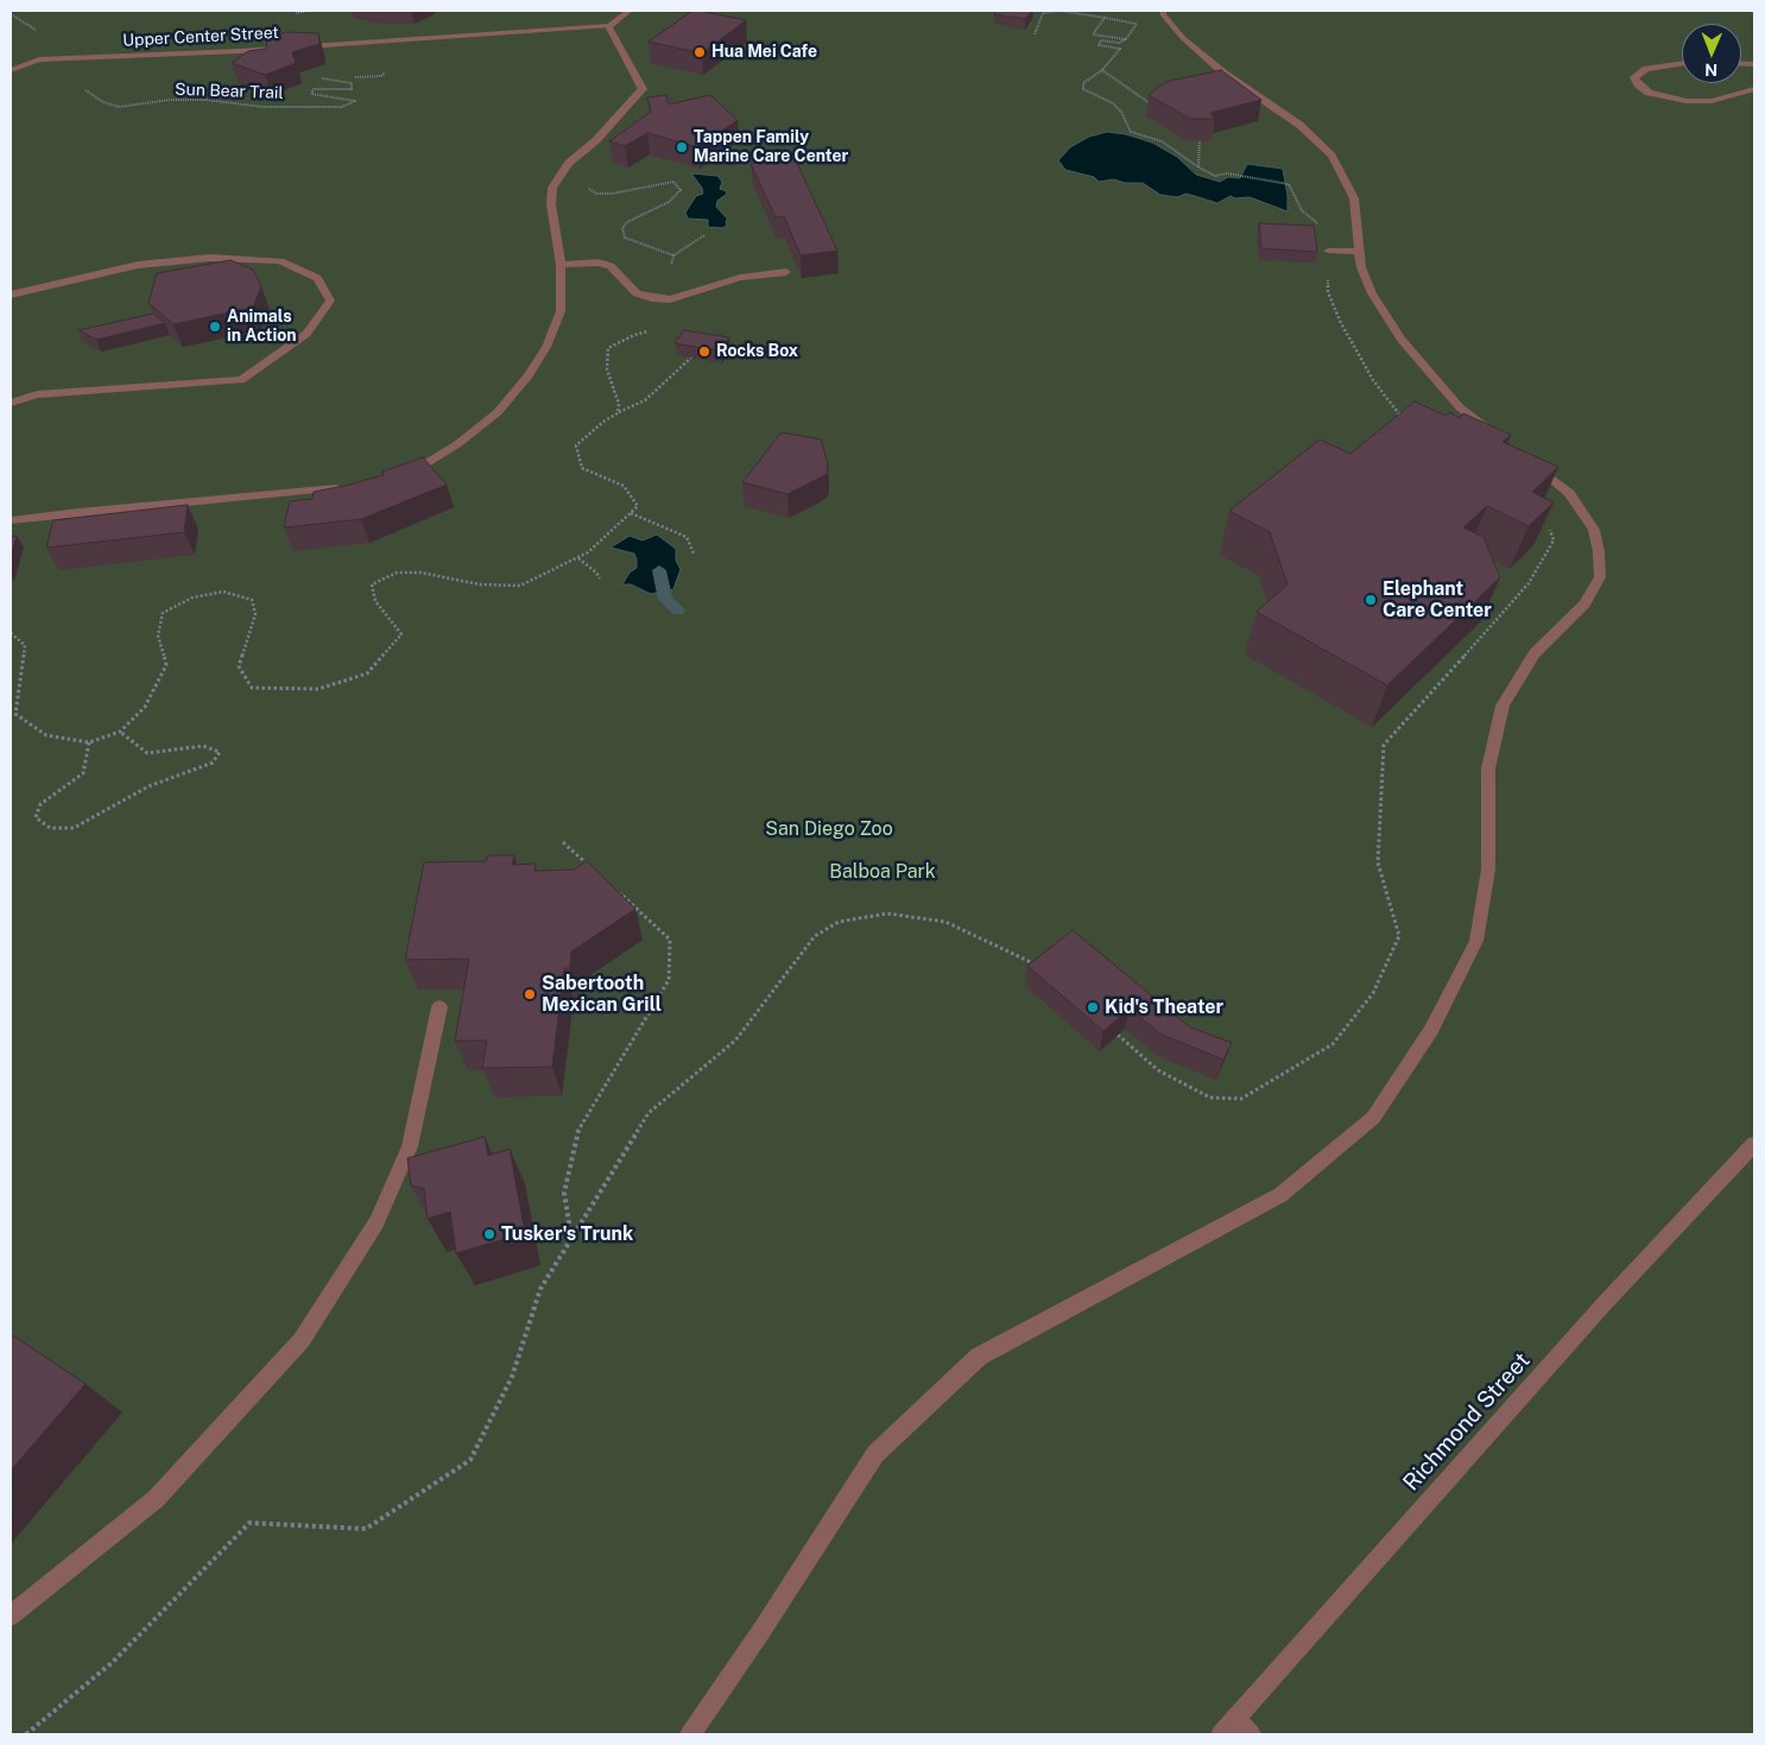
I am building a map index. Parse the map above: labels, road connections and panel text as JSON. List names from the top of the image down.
{
  "streets": {
    "street": ["Upper Center Street", "Richmond Street"],
    "path": ["Sun Bear Trail"]
  },
  "crossings": [
    ["Upper Center Street", "Sun Bear Trail"]
  ],
  "parks": ["San Diego Zoo", "Balboa Park"],
  "places": [
    "Hua Mei Cafe",
    "Tappen Family Marine Care Center",
    "Animals in Action",
    "Rocks Box",
    "Elephant Care Center",
    "Sabertooth Mexican Grill",
    "Kid's Theater",
    "Tusker's Trunk"
  ],
  "north": "bottom"
}
